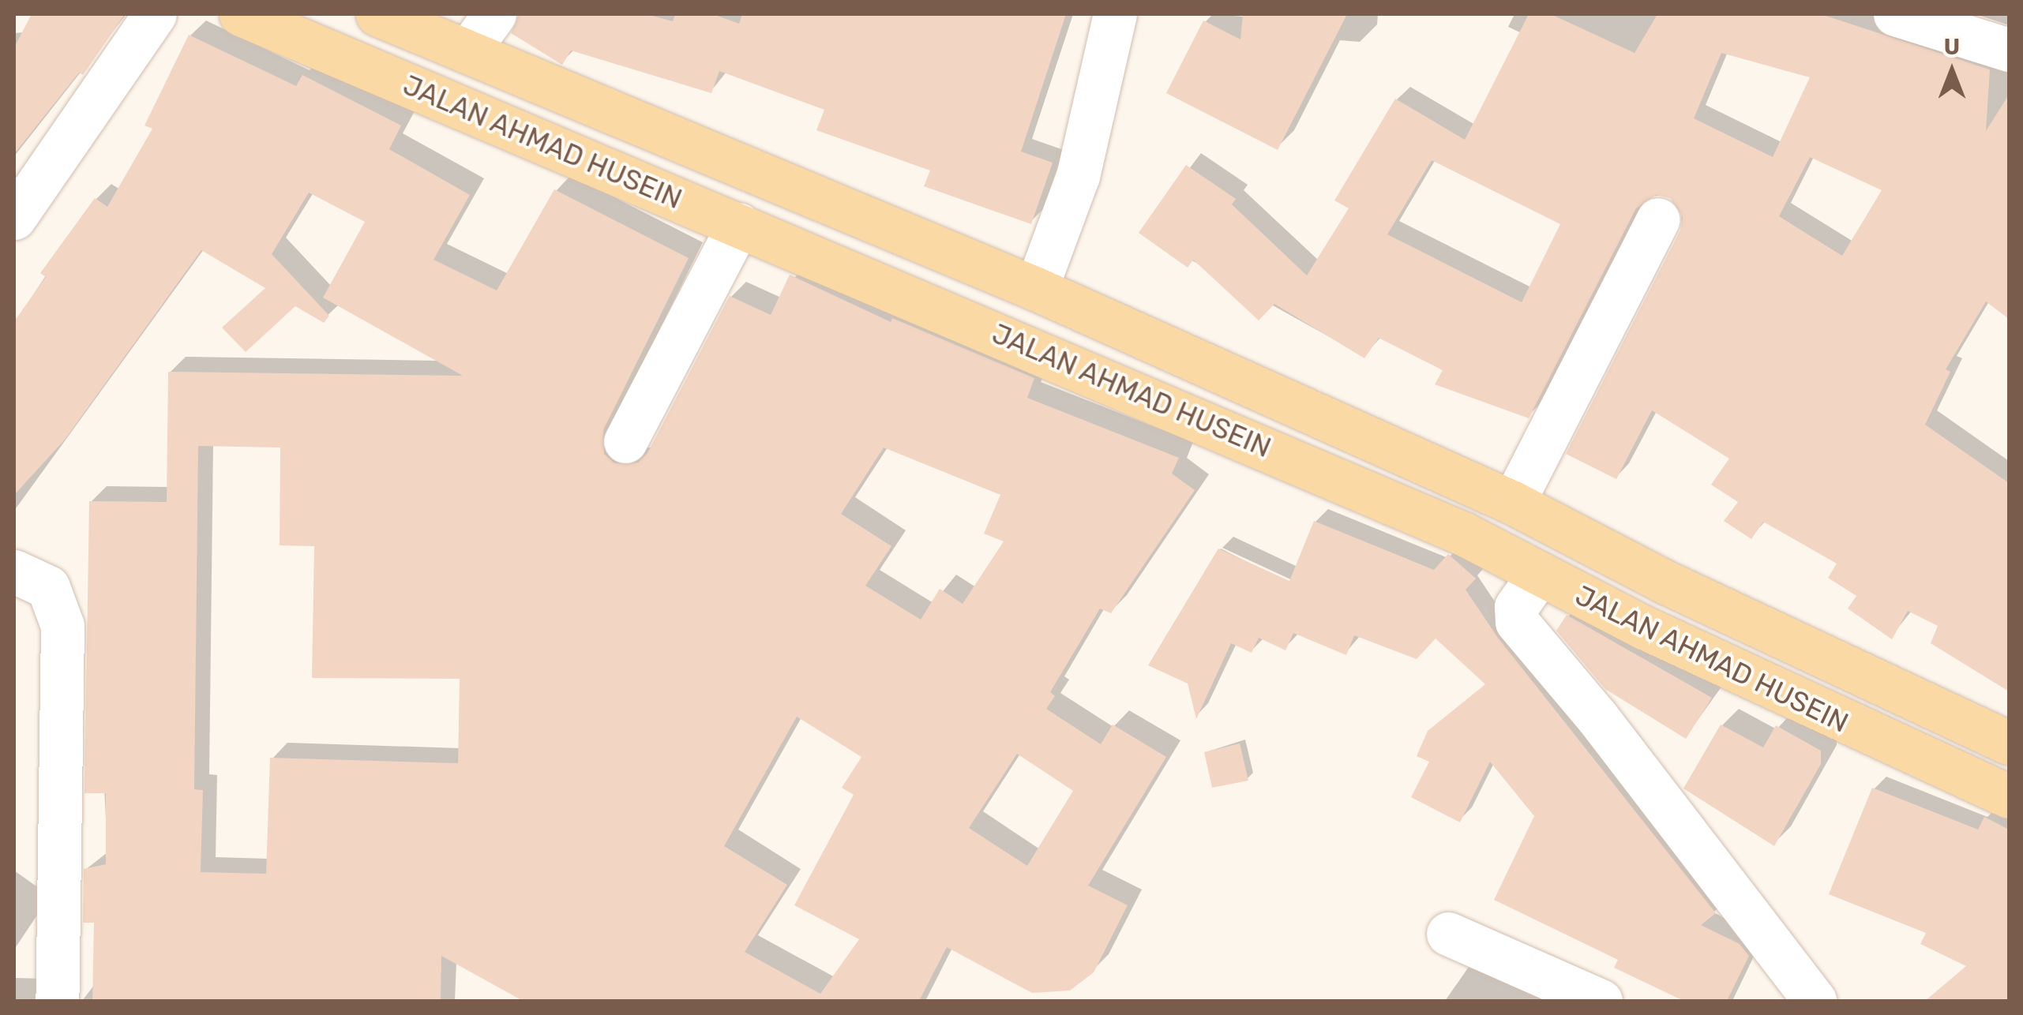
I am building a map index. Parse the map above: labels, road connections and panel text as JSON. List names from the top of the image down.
{
  "streets": {
    "main road": ["JALAN AHMAD HUSEIN"]
  },
  "north": "top"
}
